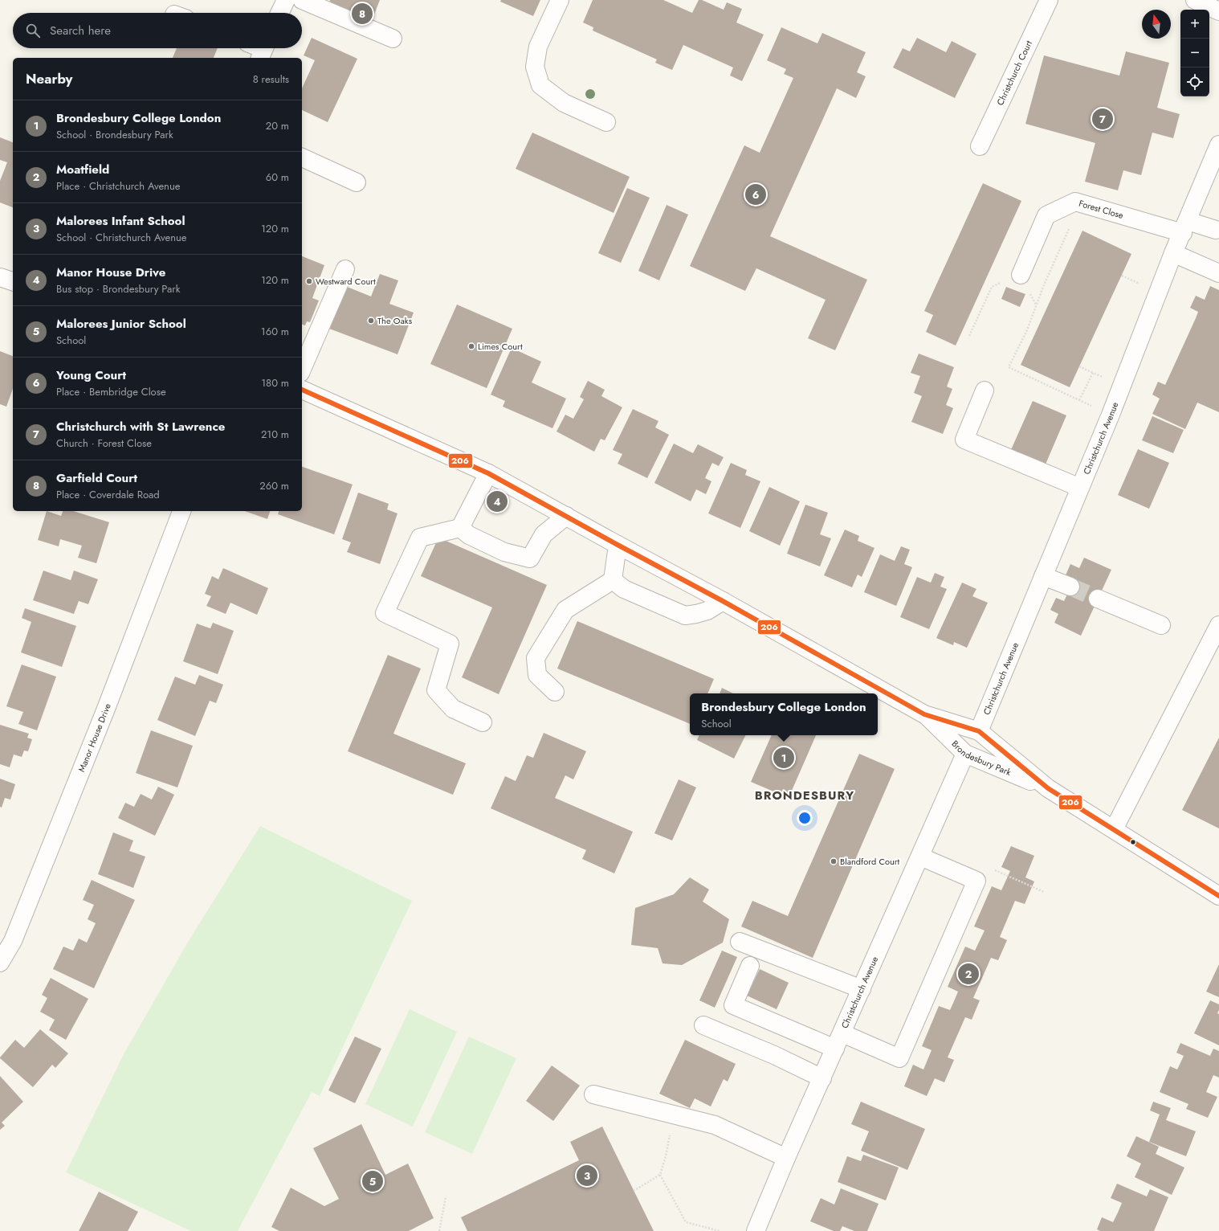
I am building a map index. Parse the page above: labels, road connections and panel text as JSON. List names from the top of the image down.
{
  "streets": {
    "street": [
      "Christchurch Court",
      "Forest Close",
      "Christchurch Avenue",
      "Manor House Drive",
      "Brondesbury Park"
    ]
  },
  "crossings": [
    ["Forest Close", "Christchurch Avenue"],
    ["Christchurch Avenue", "Brondesbury Park"]
  ],
  "districts": ["BRONDESBURY"],
  "places": [
    "Westward Court",
    "The Oaks",
    "Limes Court",
    "Blandford Court"
  ],
  "lines": ["transit line 206"],
  "north": "top",
  "page": {
    "pins": [
      "8",
      "7",
      "6",
      "4",
      "1",
      "2",
      "3",
      "5"
    ],
    "map_buttons": ["+", "−"],
    "search": "Search here",
    "heading": ["Nearby", "8 results"],
    "list": [
      {
        "mark": "1",
        "name": "Brondesbury College London",
        "note": "School · Brondesbury Park",
        "value": "20 m"
      },
      {
        "mark": "2",
        "name": "Moatfield",
        "note": "Place · Christchurch Avenue",
        "value": "60 m"
      },
      {
        "mark": "3",
        "name": "Malorees Infant School",
        "note": "School · Christchurch Avenue",
        "value": "120 m"
      },
      {
        "mark": "4",
        "name": "Manor House Drive",
        "note": "Bus stop · Brondesbury Park",
        "value": "120 m"
      },
      {
        "mark": "5",
        "name": "Malorees Junior School",
        "note": "School",
        "value": "160 m"
      },
      {
        "mark": "6",
        "name": "Young Court",
        "note": "Place · Bembridge Close",
        "value": "180 m"
      },
      {
        "mark": "7",
        "name": "Christchurch with St Lawrence",
        "note": "Church · Forest Close",
        "value": "210 m"
      },
      {
        "mark": "8",
        "name": "Garfield Court",
        "note": "Place · Coverdale Road",
        "value": "260 m"
      }
    ],
    "popup": ["Brondesbury College London", "School"]
  }
}
